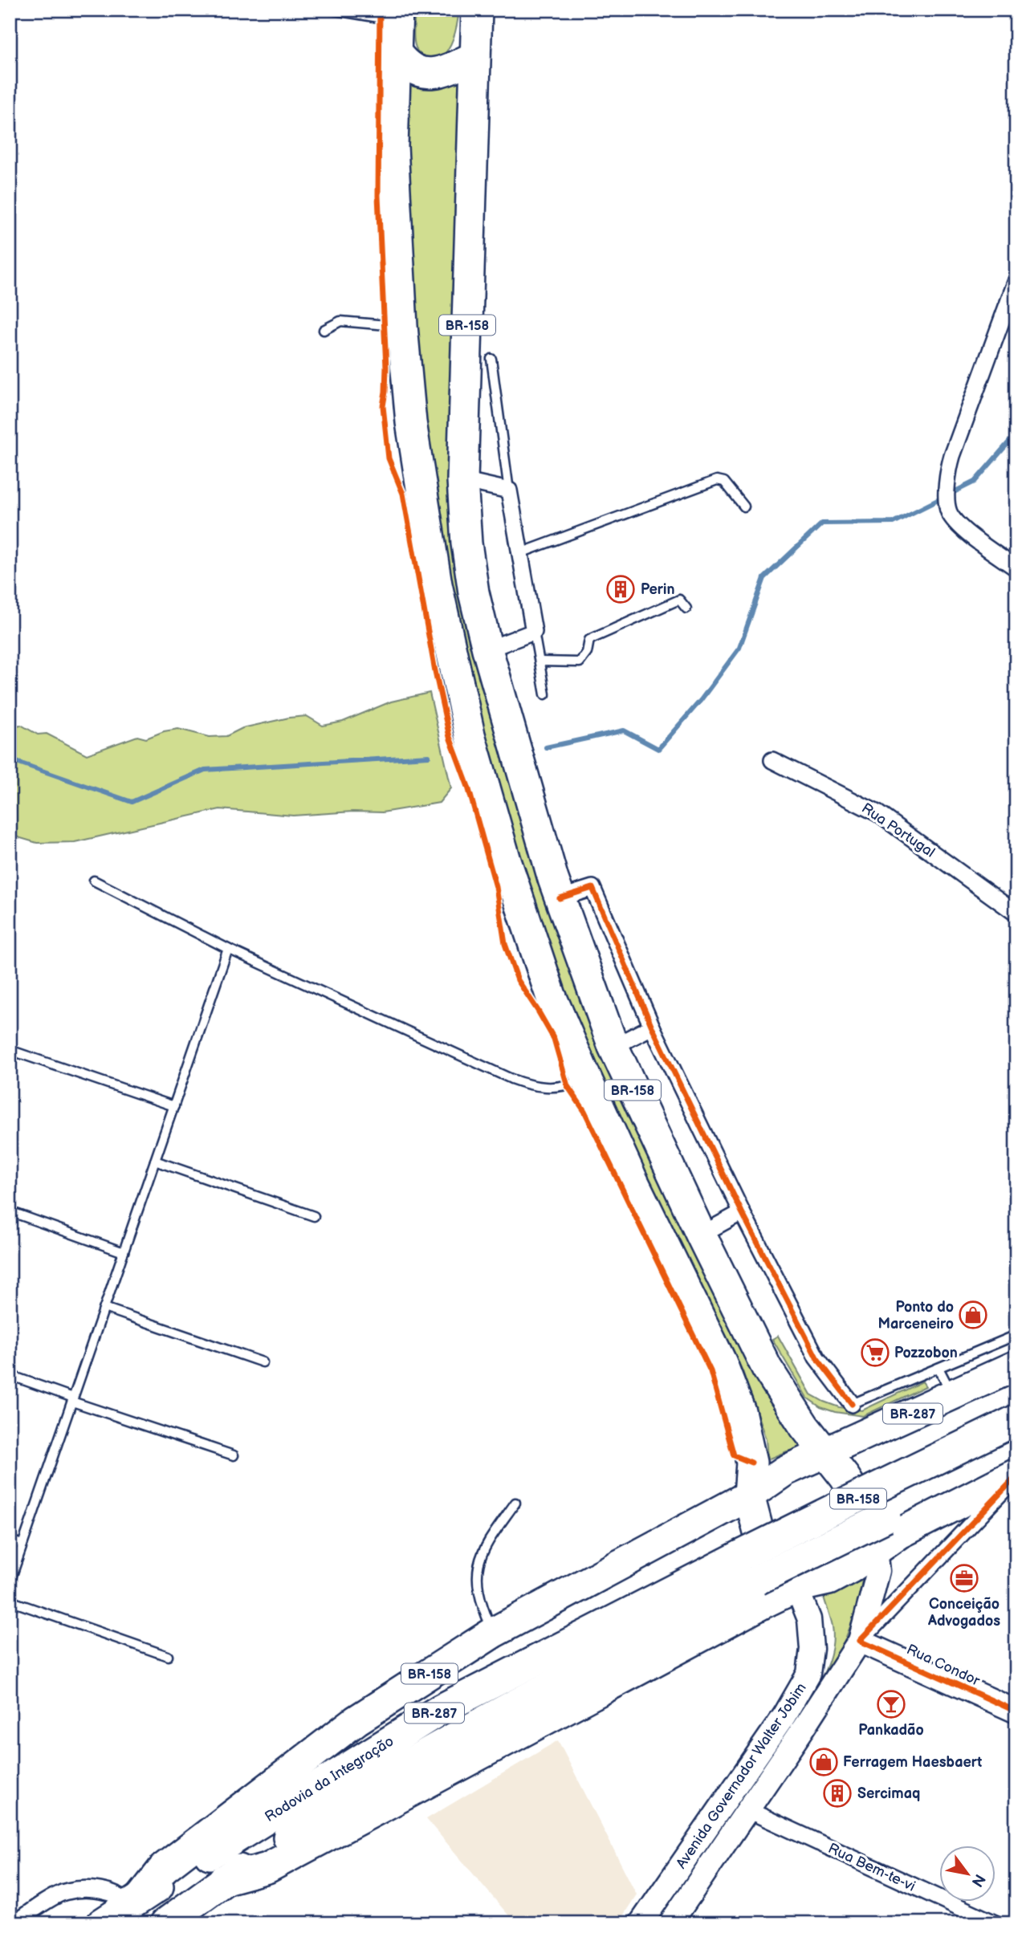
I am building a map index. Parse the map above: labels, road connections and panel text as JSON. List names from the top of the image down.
{
  "streets": {
    "highway": ["BR-158", "BR-287", "Rodovia da Integração"],
    "main road": ["Rua Condor", "Avenida Governador Walter Jobim"],
    "street": ["Rua Portugal", "Rua Bem-te-vi"]
  },
  "crossings": [
    ["BR-158", "BR-287"],
    ["BR-158", "Avenida Governador Walter Jobim"],
    ["BR-158", "Rodovia da Integração"],
    ["BR-287", "Avenida Governador Walter Jobim"],
    ["Rua Condor", "Avenida Governador Walter Jobim"],
    ["Avenida Governador Walter Jobim", "Rua Bem-te-vi"]
  ],
  "places": {
    "building": ["Perin", "Sercimaq"],
    "shop": ["Ponto do Marceneiro", "Ferragem Haesbaert"],
    "supermarket": ["Pozzobon"],
    "office": ["Conceição Advogados"],
    "bar": ["Pankadão"]
  },
  "north": "bottom right"
}
